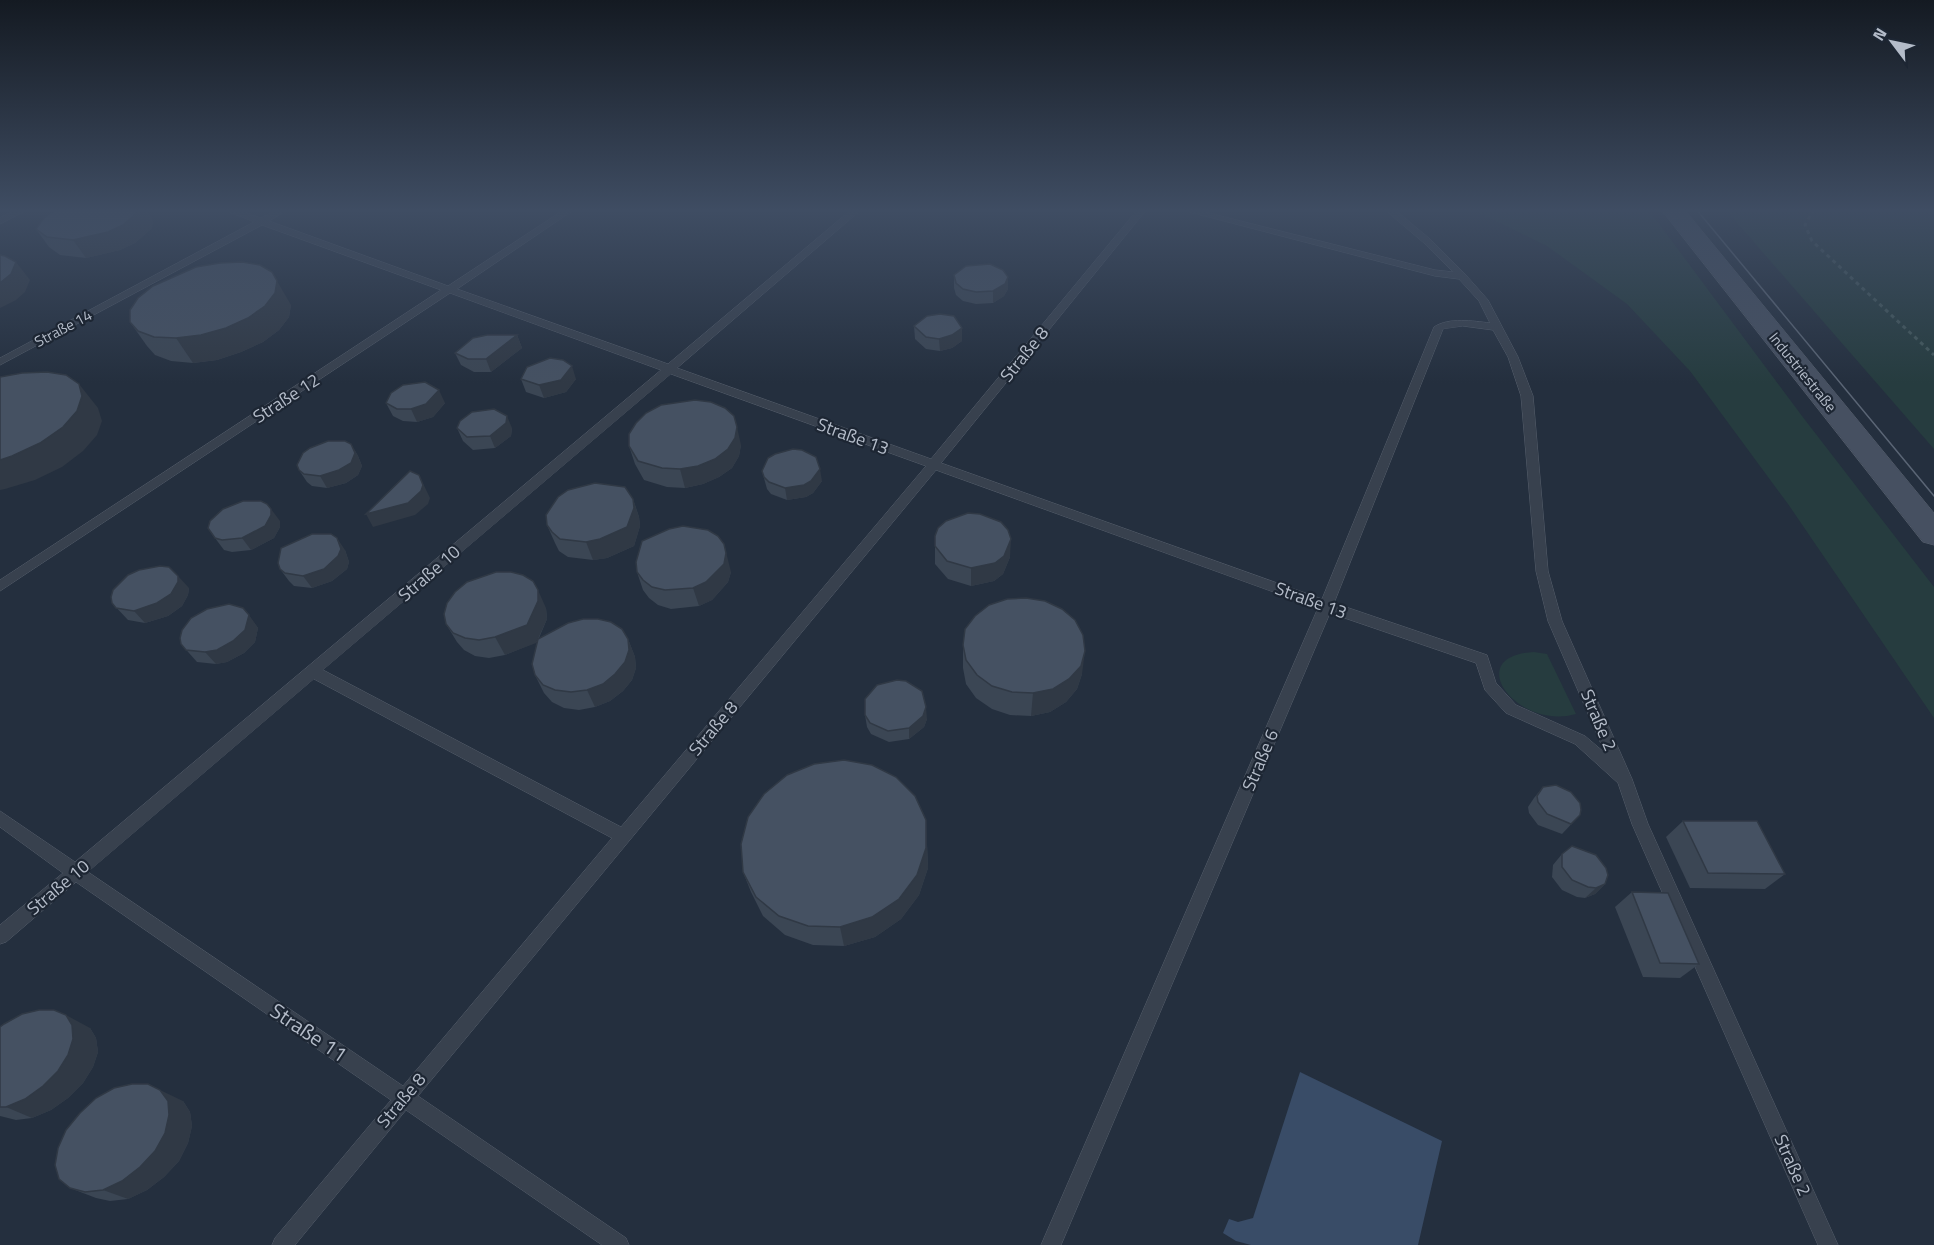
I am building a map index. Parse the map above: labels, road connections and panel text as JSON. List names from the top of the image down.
{
  "streets": {
    "main road": ["Industriestraße"],
    "lane": [
      "Straße 14",
      "Straße 8",
      "Straße 12",
      "Straße 13",
      "Straße 10",
      "Straße 2",
      "Straße 6",
      "Straße 11"
    ]
  },
  "crossings": [
    ["Straße 8", "Straße 13"],
    ["Straße 8", "Straße 11"],
    ["Straße 12", "Straße 13"],
    ["Straße 13", "Straße 10"],
    ["Straße 13", "Straße 2"],
    ["Straße 13", "Straße 6"],
    ["Straße 10", "Straße 11"],
    ["Straße 2", "Straße 6"]
  ],
  "north": "top left"
}
